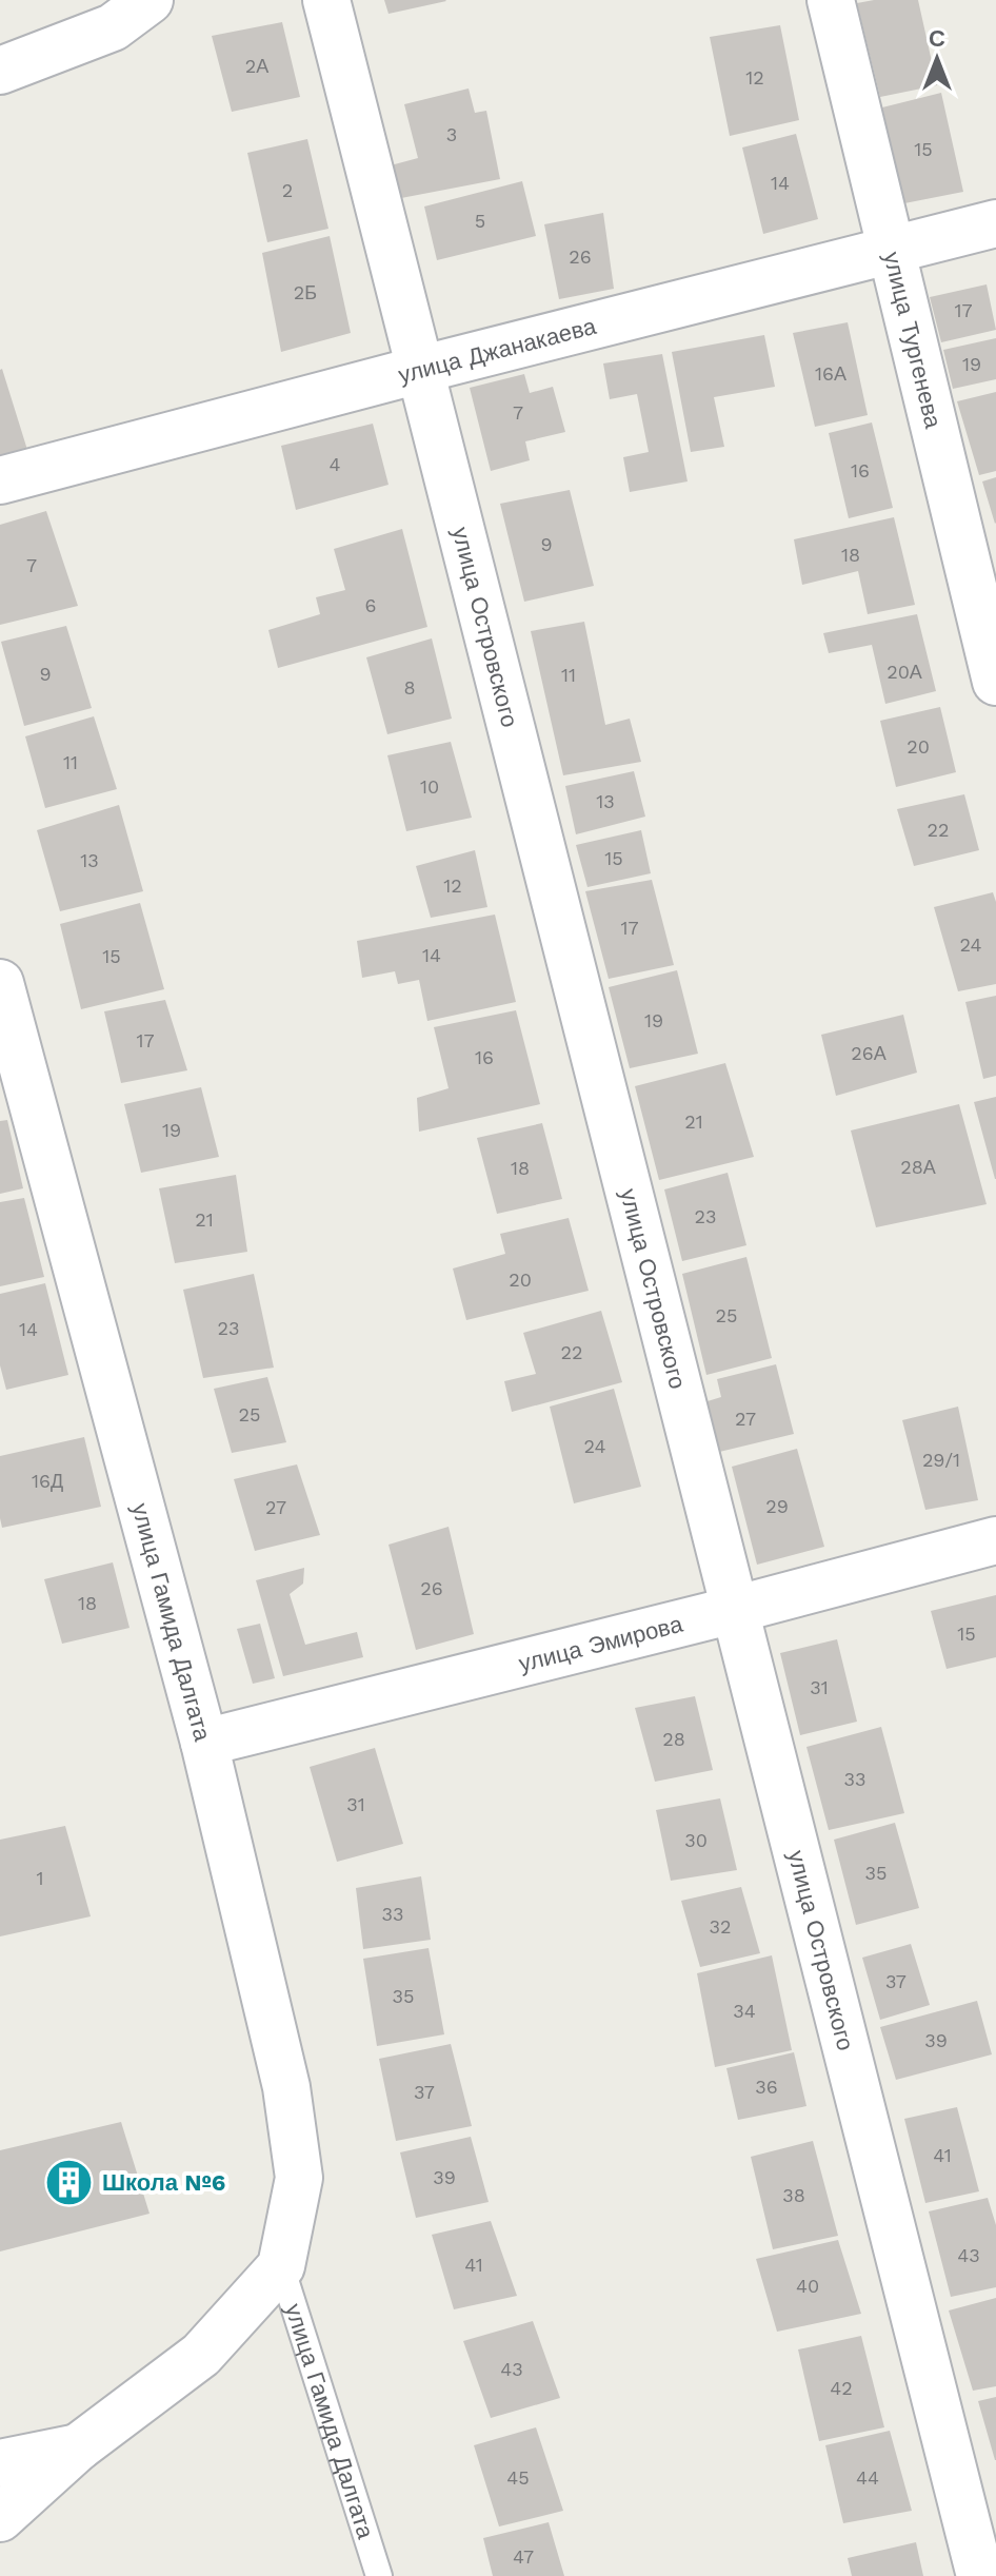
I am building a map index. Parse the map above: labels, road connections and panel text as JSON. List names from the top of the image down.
{
  "streets": {
    "street": [
      "улица Тургенева",
      "улица Джанакаева",
      "улица Островского",
      "улица Гамида Далгата",
      "улица Эмирова"
    ]
  },
  "crossings": [
    ["улица Тургенева", "улица Джанакаева"],
    ["улица Джанакаева", "улица Островского"],
    ["улица Островского", "улица Эмирова"],
    ["улица Гамида Далгата", "улица Эмирова"]
  ],
  "places": {
    "building": ["Школа №6"]
  },
  "house_numbers": [
    "2А",
    "12",
    "3",
    "15",
    "14",
    "2",
    "5",
    "26",
    "2Б",
    "17",
    "19",
    "16А",
    "7",
    "4",
    "16",
    "9",
    "18",
    "7",
    "6",
    "20А",
    "9",
    "11",
    "8",
    "20",
    "11",
    "10",
    "13",
    "22",
    "15",
    "13",
    "12",
    "17",
    "24",
    "14",
    "15",
    "19",
    "17",
    "26А",
    "16",
    "21",
    "19",
    "28А",
    "18",
    "23",
    "21",
    "20",
    "25",
    "23",
    "14",
    "22",
    "25",
    "27",
    "24",
    "29/1",
    "16Д",
    "29",
    "27",
    "26",
    "18",
    "15",
    "31",
    "28",
    "33",
    "31",
    "30",
    "35",
    "1",
    "33",
    "32",
    "37",
    "35",
    "34",
    "39",
    "36",
    "37",
    "41",
    "39",
    "38",
    "43",
    "41",
    "40",
    "43",
    "42",
    "45",
    "44",
    "47"
  ],
  "north": "top"
}
